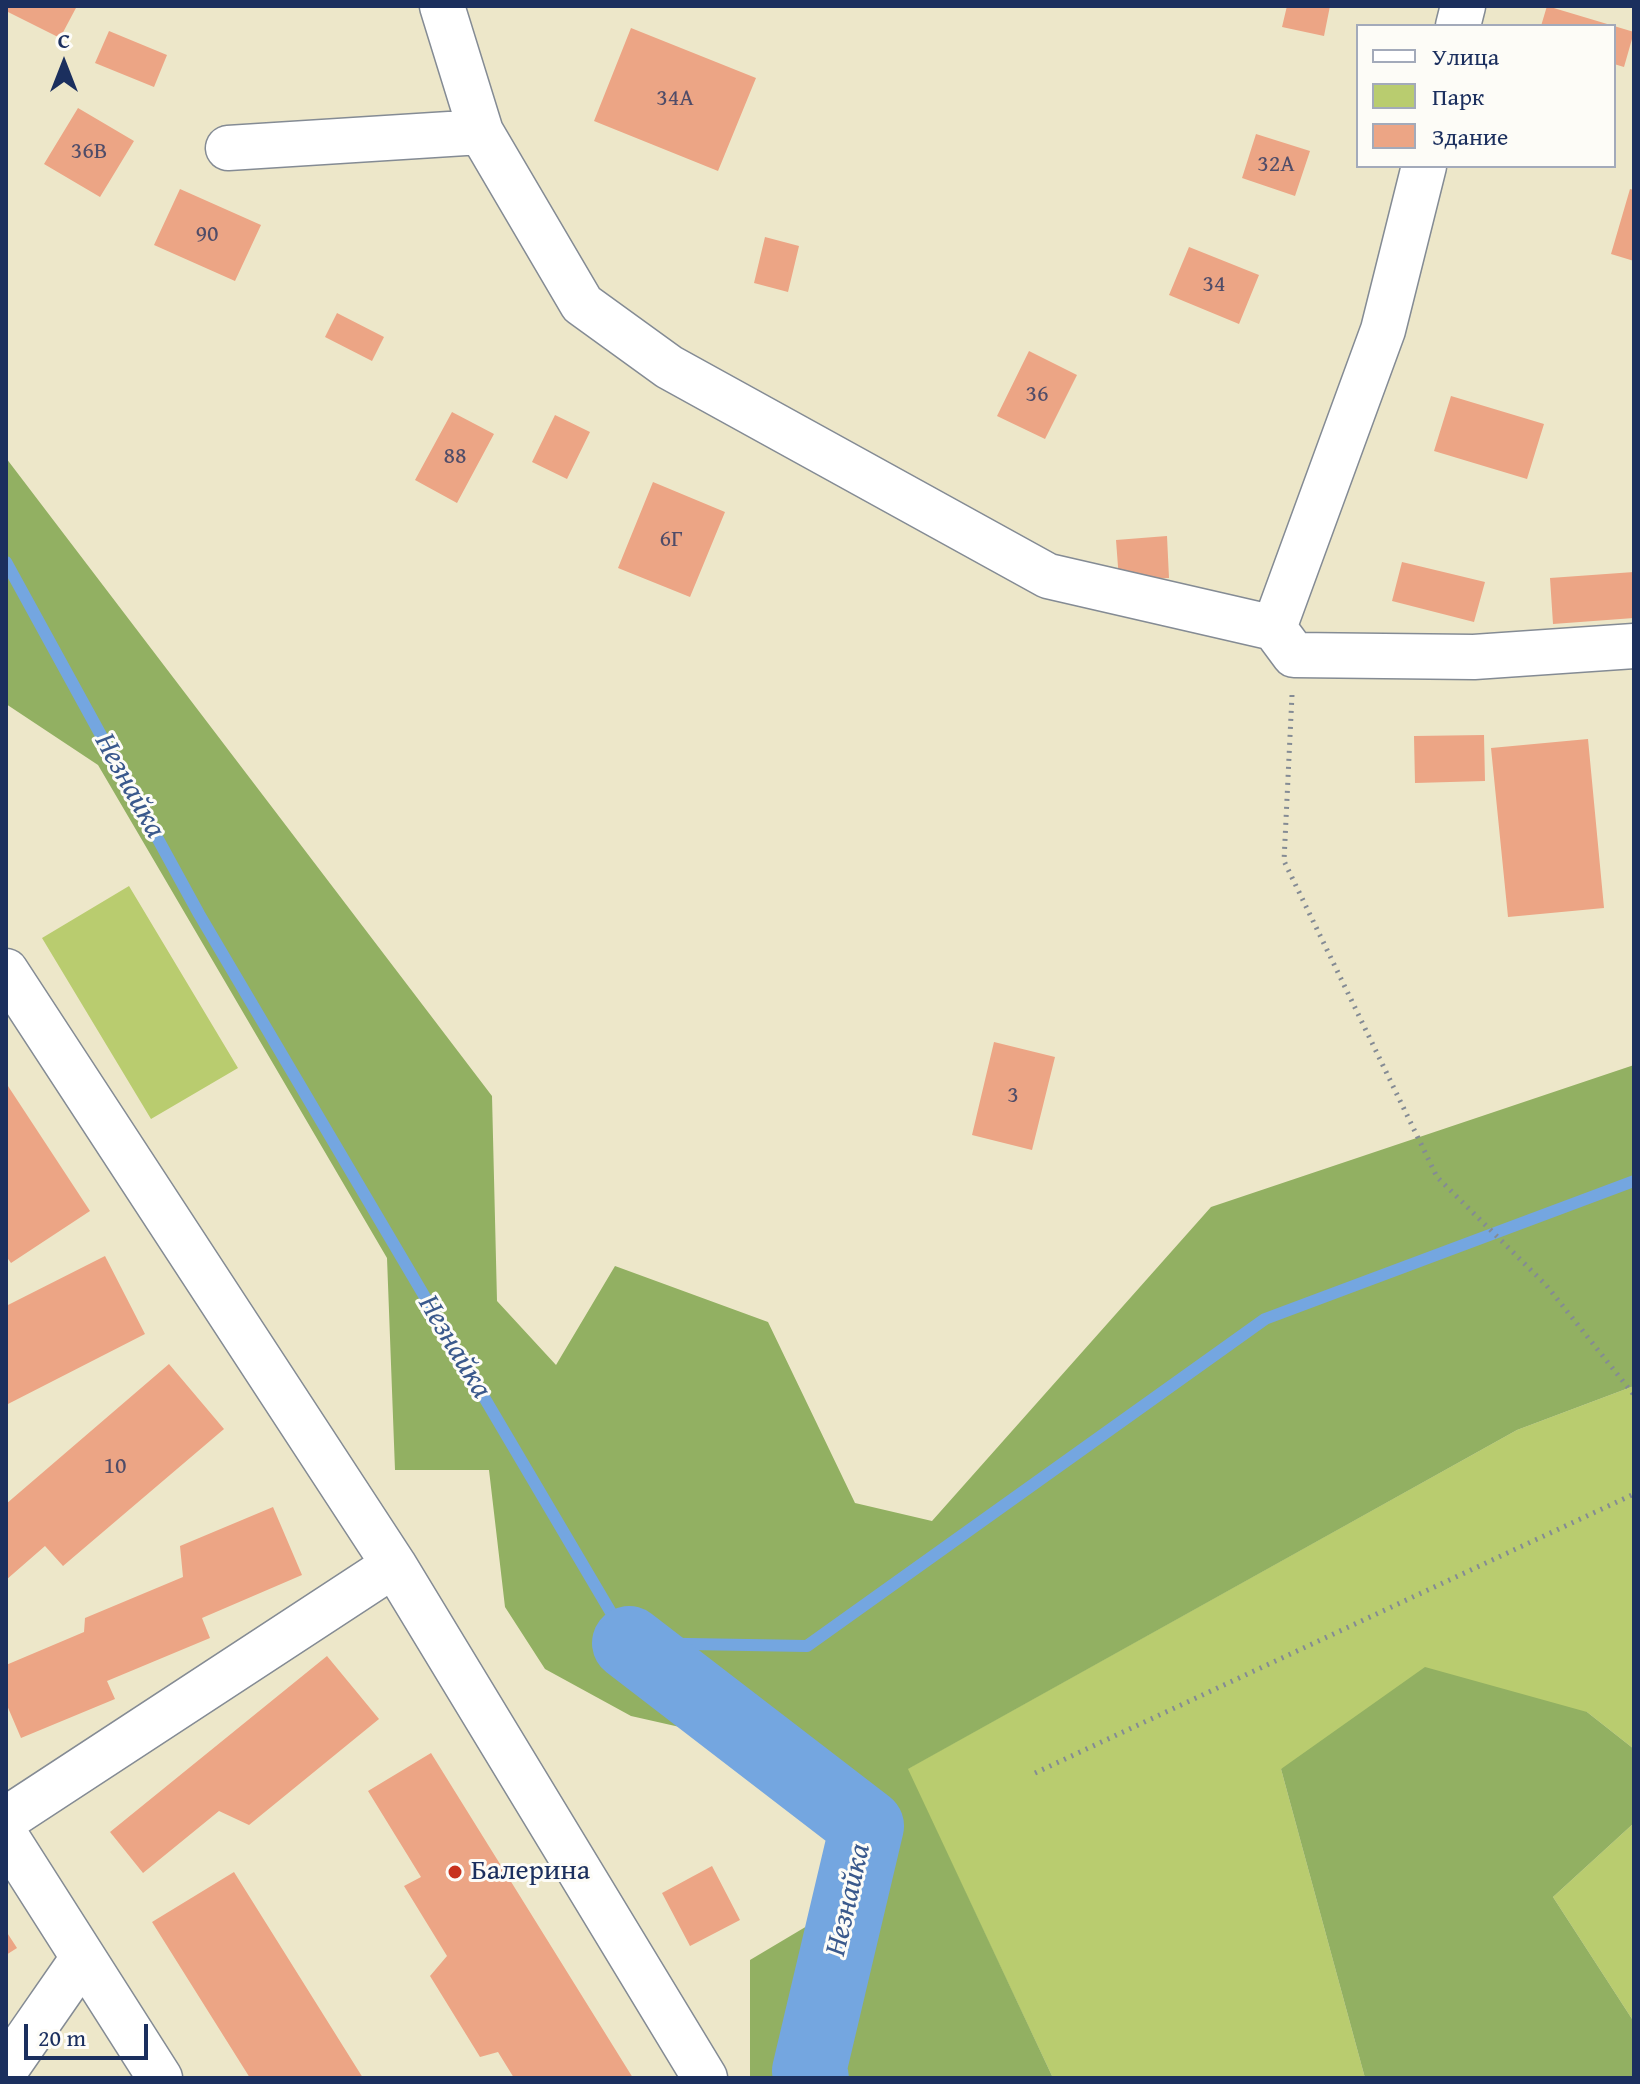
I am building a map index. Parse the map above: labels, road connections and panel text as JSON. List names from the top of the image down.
{
  "water": ["Незнайка"],
  "places": ["Балерина"],
  "house_numbers": [
    "34А",
    "36В",
    "32А",
    "90",
    "34",
    "36",
    "88",
    "6Г",
    "3",
    "10"
  ],
  "legend": ["Улица", "Парк", "Здание"],
  "scale_bar": "20 m",
  "north": "top"
}
